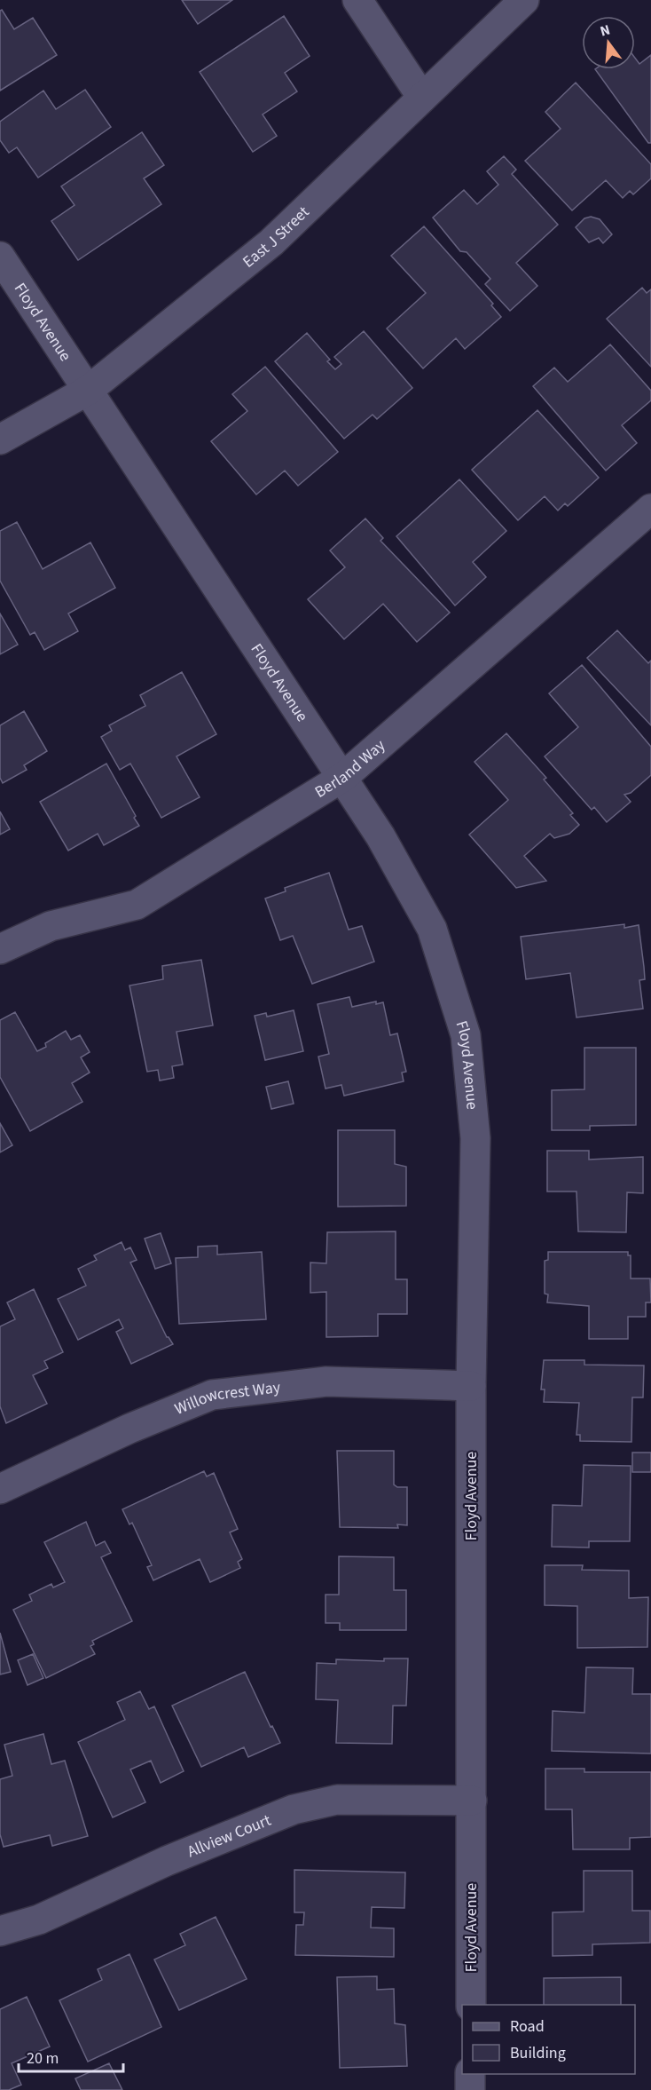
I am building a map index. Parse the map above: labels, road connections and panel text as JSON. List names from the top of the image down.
{
  "streets": {
    "street": [
      "East J Street",
      "Floyd Avenue",
      "Berland Way",
      "Willowcrest Way",
      "Allview Court"
    ]
  },
  "crossings": [
    ["East J Street", "Floyd Avenue"],
    ["Floyd Avenue", "Berland Way"],
    ["Floyd Avenue", "Willowcrest Way"],
    ["Floyd Avenue", "Allview Court"]
  ],
  "legend": ["Road", "Building"],
  "scale_bar": "20 m",
  "north": "top"
}
